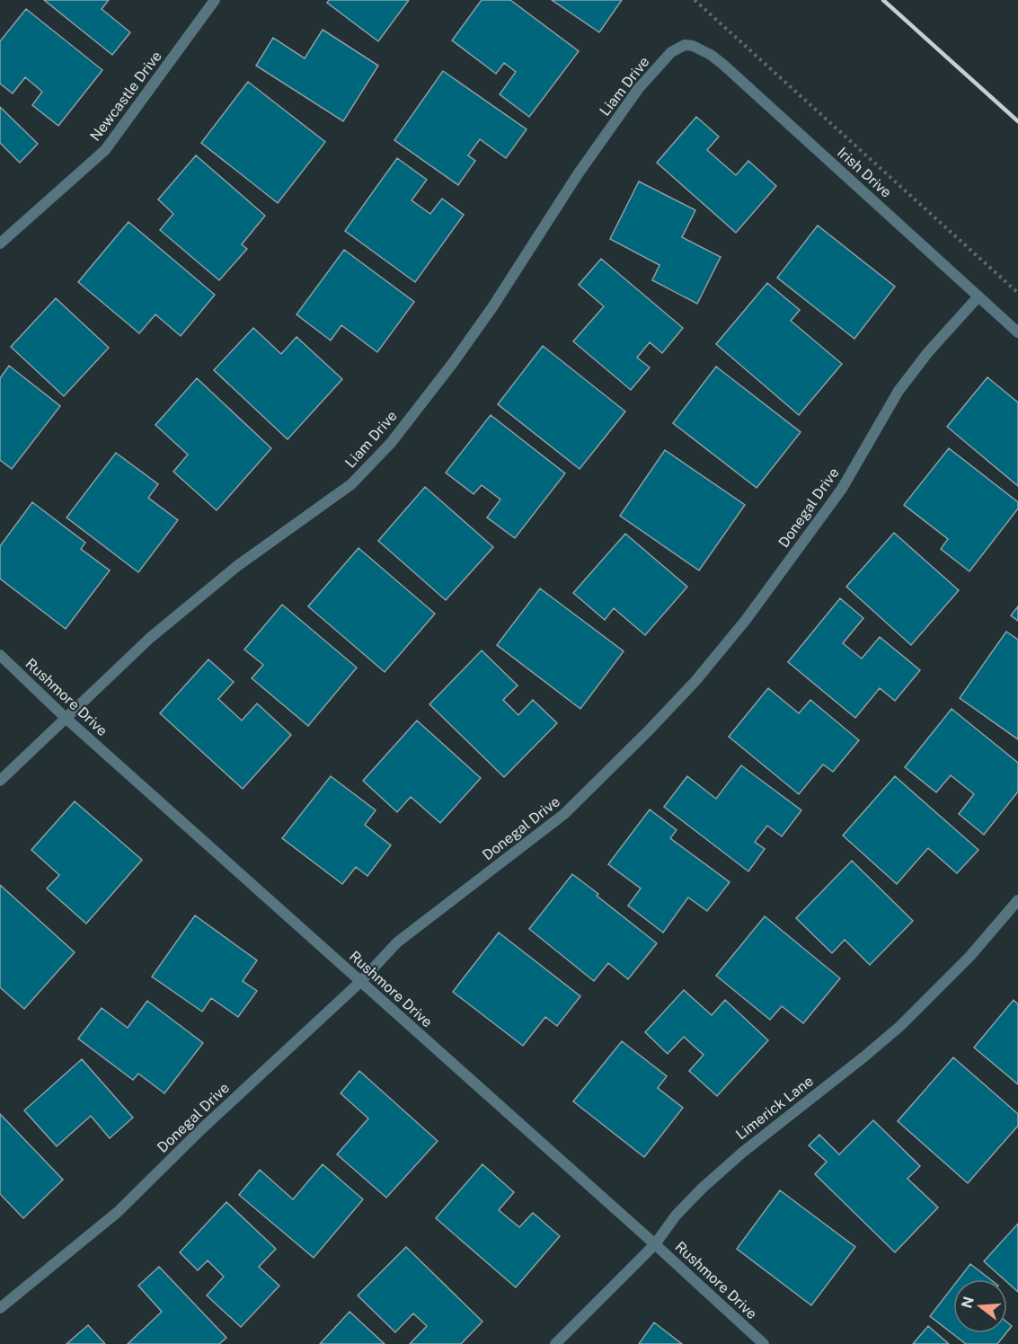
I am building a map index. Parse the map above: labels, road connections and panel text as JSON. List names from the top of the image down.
{
  "streets": {
    "street": [
      "Liam Drive",
      "Newcastle Drive",
      "Irish Drive",
      "Donegal Drive",
      "Rushmore Drive",
      "Limerick Lane"
    ]
  },
  "crossings": [
    ["Liam Drive", "Irish Drive"],
    ["Liam Drive", "Rushmore Drive"],
    ["Irish Drive", "Donegal Drive"],
    ["Donegal Drive", "Rushmore Drive"],
    ["Rushmore Drive", "Limerick Lane"]
  ],
  "north": "left"
}
